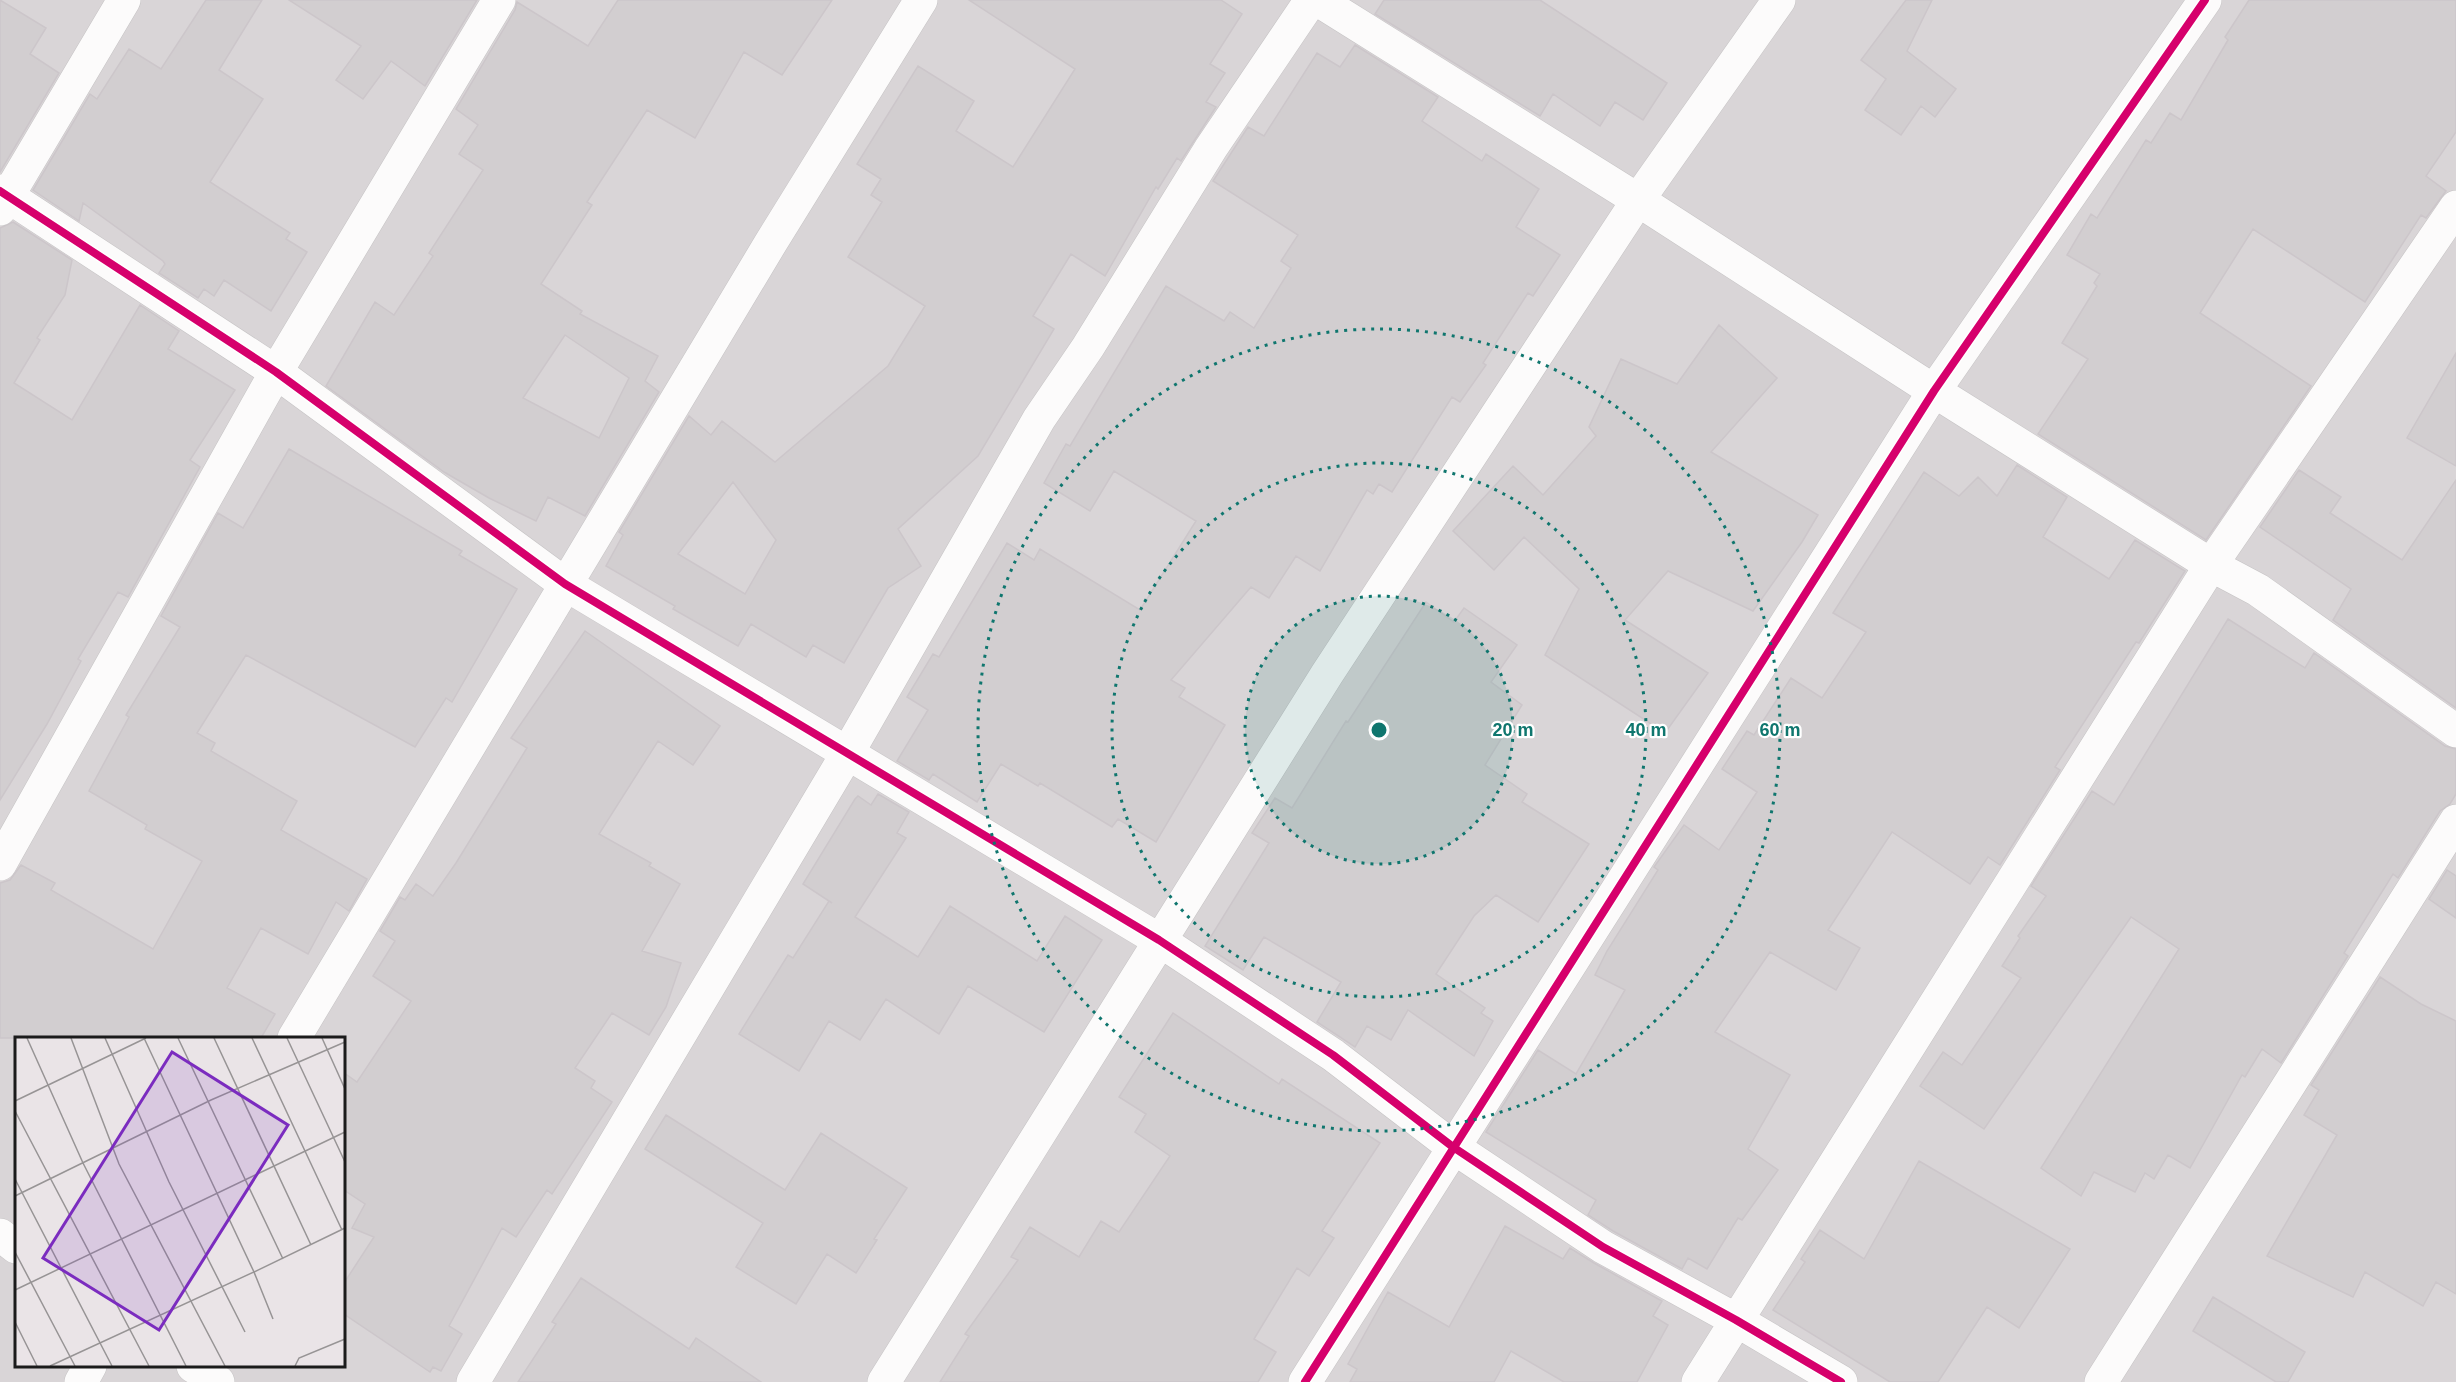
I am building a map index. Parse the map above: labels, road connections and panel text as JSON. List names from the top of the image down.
{
  "rings": ["20 m", "40 m", "60 m"]
}
